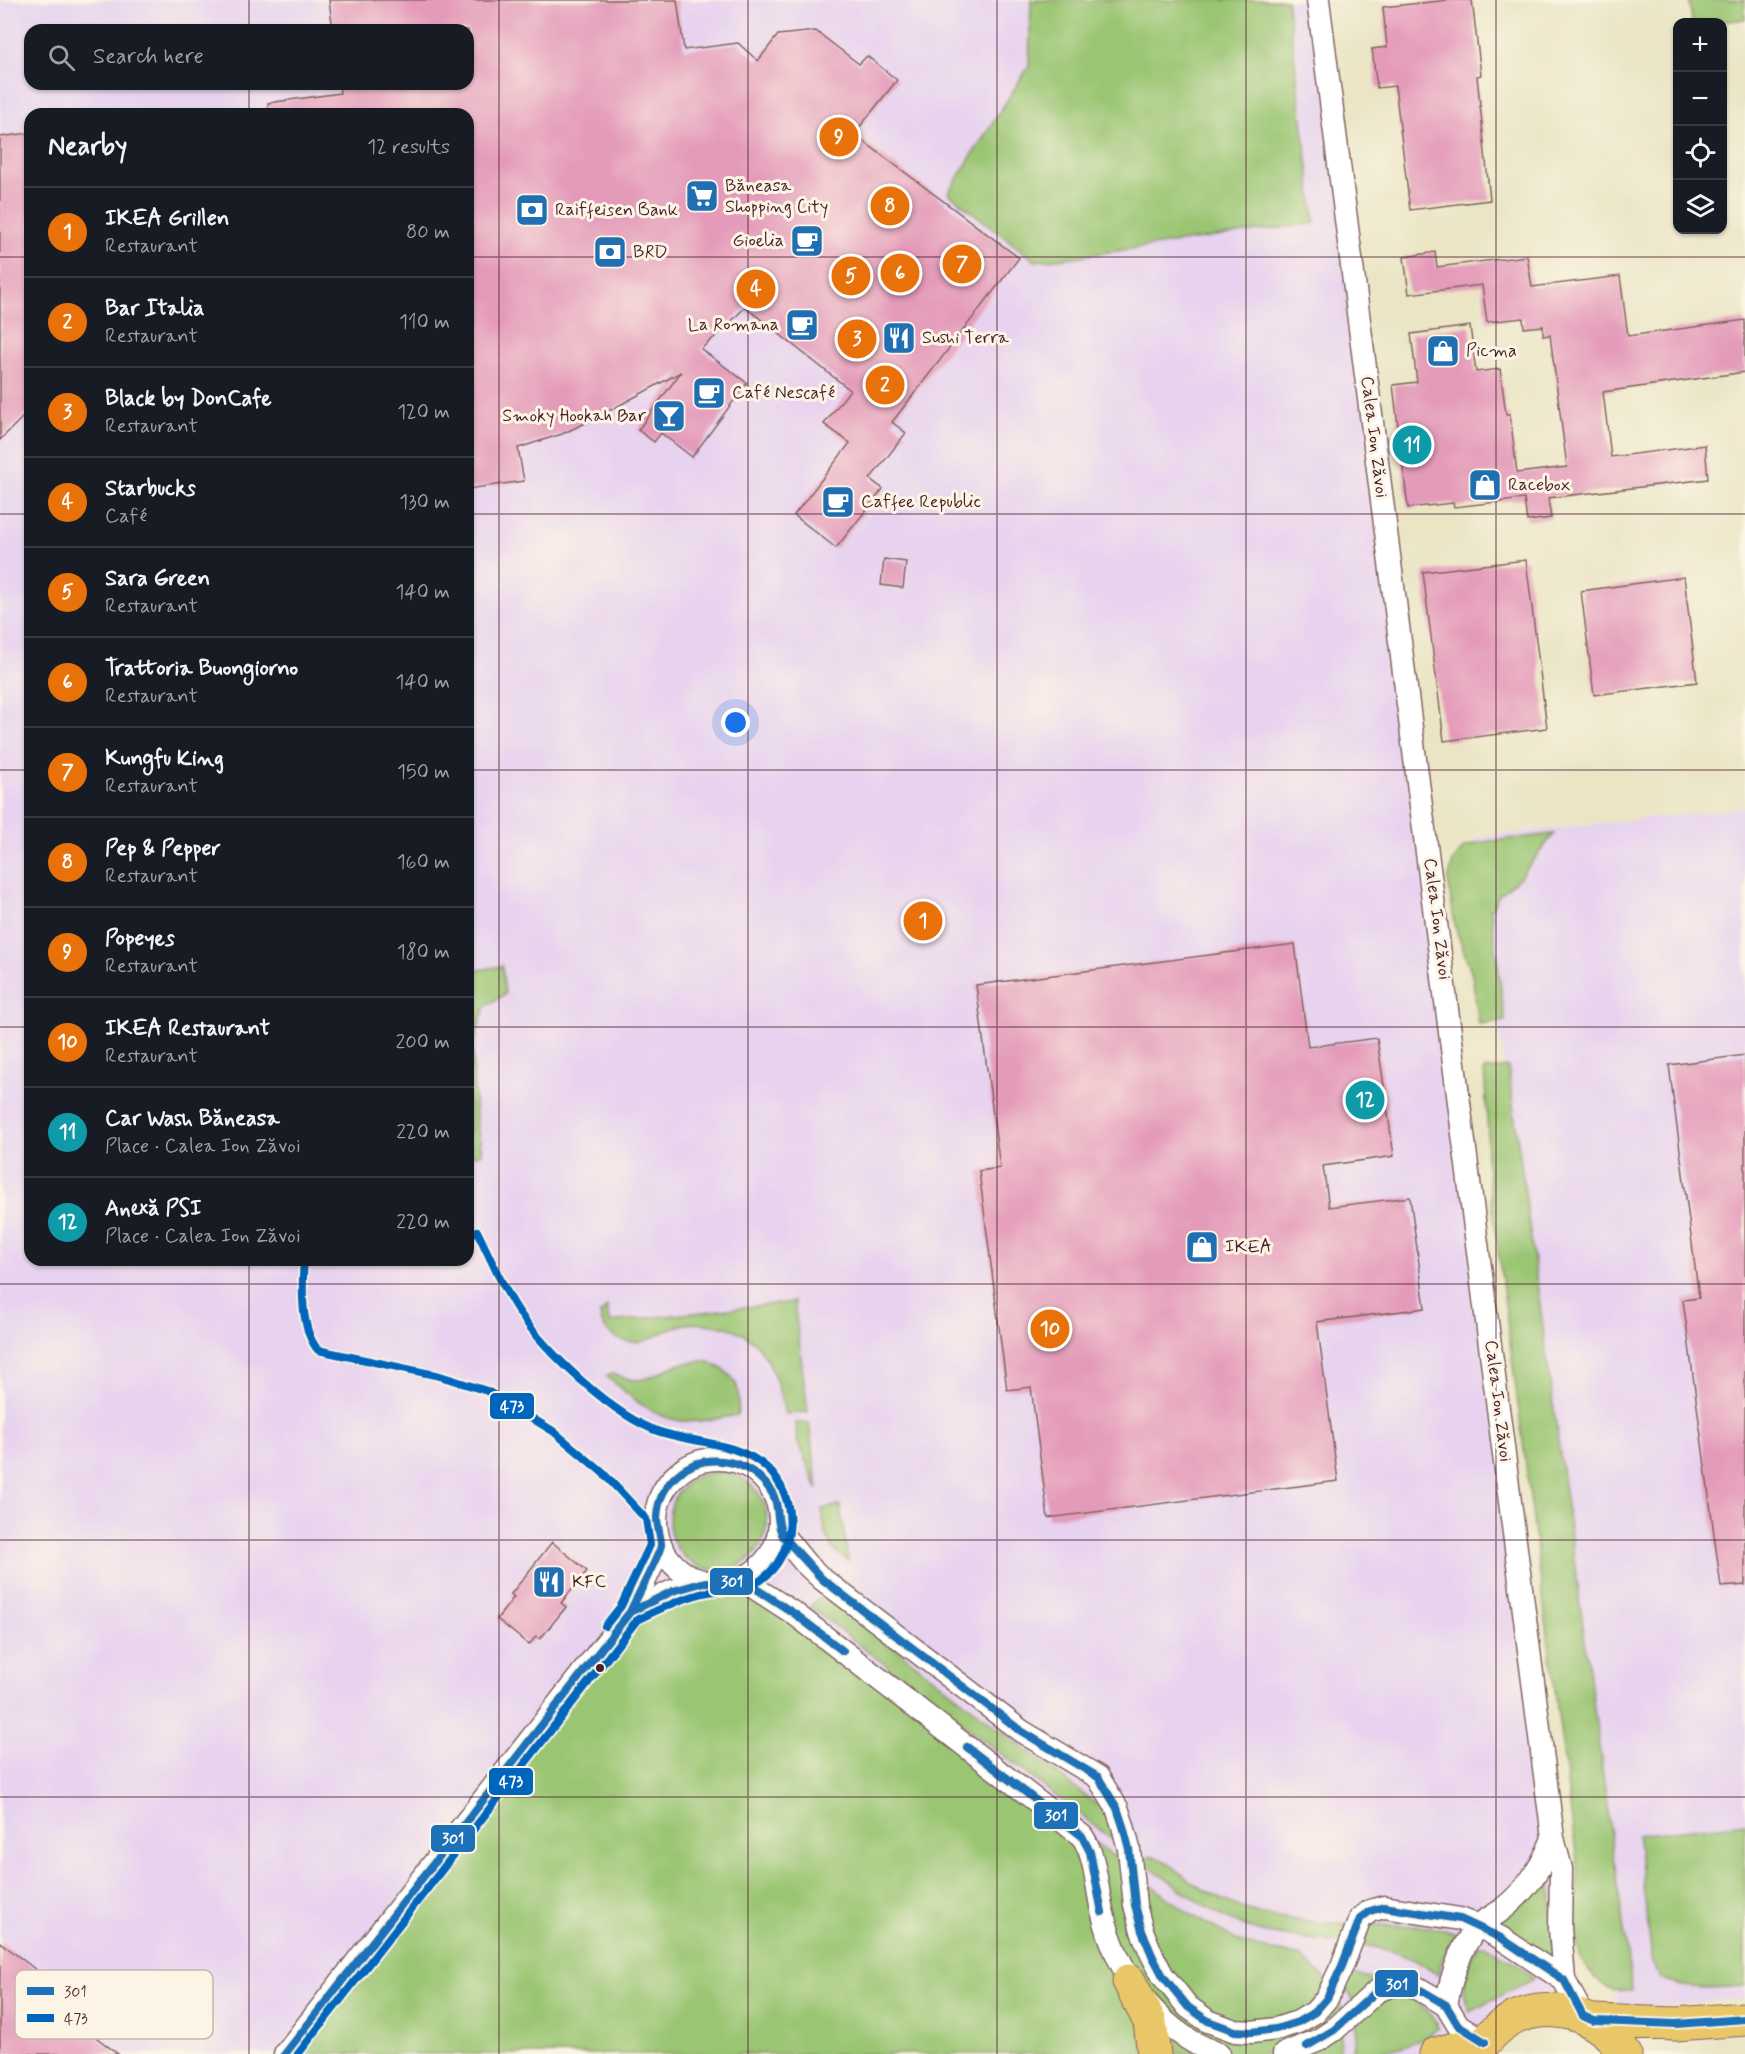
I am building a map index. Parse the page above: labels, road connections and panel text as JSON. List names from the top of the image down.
{
  "streets": {
    "street": ["Calea Ion Zăvoi"]
  },
  "places": {
    "supermarket": ["Băneasa Shopping City"],
    "bank": ["Raiffeisen Bank", "BRD"],
    "cafe": [
      "Gioelia",
      "La Romana",
      "Café Nescafé",
      "Caffee Republic"
    ],
    "restaurant": ["Sushi Terra", "KFC"],
    "shop": ["Picma", "Racebox", "IKEA"],
    "bar": ["Smoky Hookah Bar"]
  },
  "lines": ["transit line 473", "transit line 301"],
  "legend": ["301", "473"],
  "page": {
    "map_buttons": ["+", "−"],
    "search": "Search here",
    "heading": ["Nearby", "12 results"],
    "pins": [
      "9",
      "8",
      "7",
      "6",
      "5",
      "4",
      "3",
      "2",
      "11",
      "1",
      "12",
      "10"
    ],
    "list": [
      {
        "mark": "1",
        "name": "IKEA Grillen",
        "note": "Restaurant",
        "value": "80 m"
      },
      {
        "mark": "2",
        "name": "Bar Italia",
        "note": "Restaurant",
        "value": "110 m"
      },
      {
        "mark": "3",
        "name": "Black by DonCafe",
        "note": "Restaurant",
        "value": "120 m"
      },
      {
        "mark": "4",
        "name": "Starbucks",
        "note": "Café",
        "value": "130 m"
      },
      {
        "mark": "5",
        "name": "Sara Green",
        "note": "Restaurant",
        "value": "140 m"
      },
      {
        "mark": "6",
        "name": "Trattoria Buongiorno",
        "note": "Restaurant",
        "value": "140 m"
      },
      {
        "mark": "7",
        "name": "Kungfu King",
        "note": "Restaurant",
        "value": "150 m"
      },
      {
        "mark": "8",
        "name": "Pep & Pepper",
        "note": "Restaurant",
        "value": "160 m"
      },
      {
        "mark": "9",
        "name": "Popeyes",
        "note": "Restaurant",
        "value": "180 m"
      },
      {
        "mark": "10",
        "name": "IKEA Restaurant",
        "note": "Restaurant",
        "value": "200 m"
      },
      {
        "mark": "11",
        "name": "Car Wash Băneasa",
        "note": "Place · Calea Ion Zăvoi",
        "value": "220 m"
      },
      {
        "mark": "12",
        "name": "Anexă PSI",
        "note": "Place · Calea Ion Zăvoi",
        "value": "220 m"
      }
    ]
  }
}
